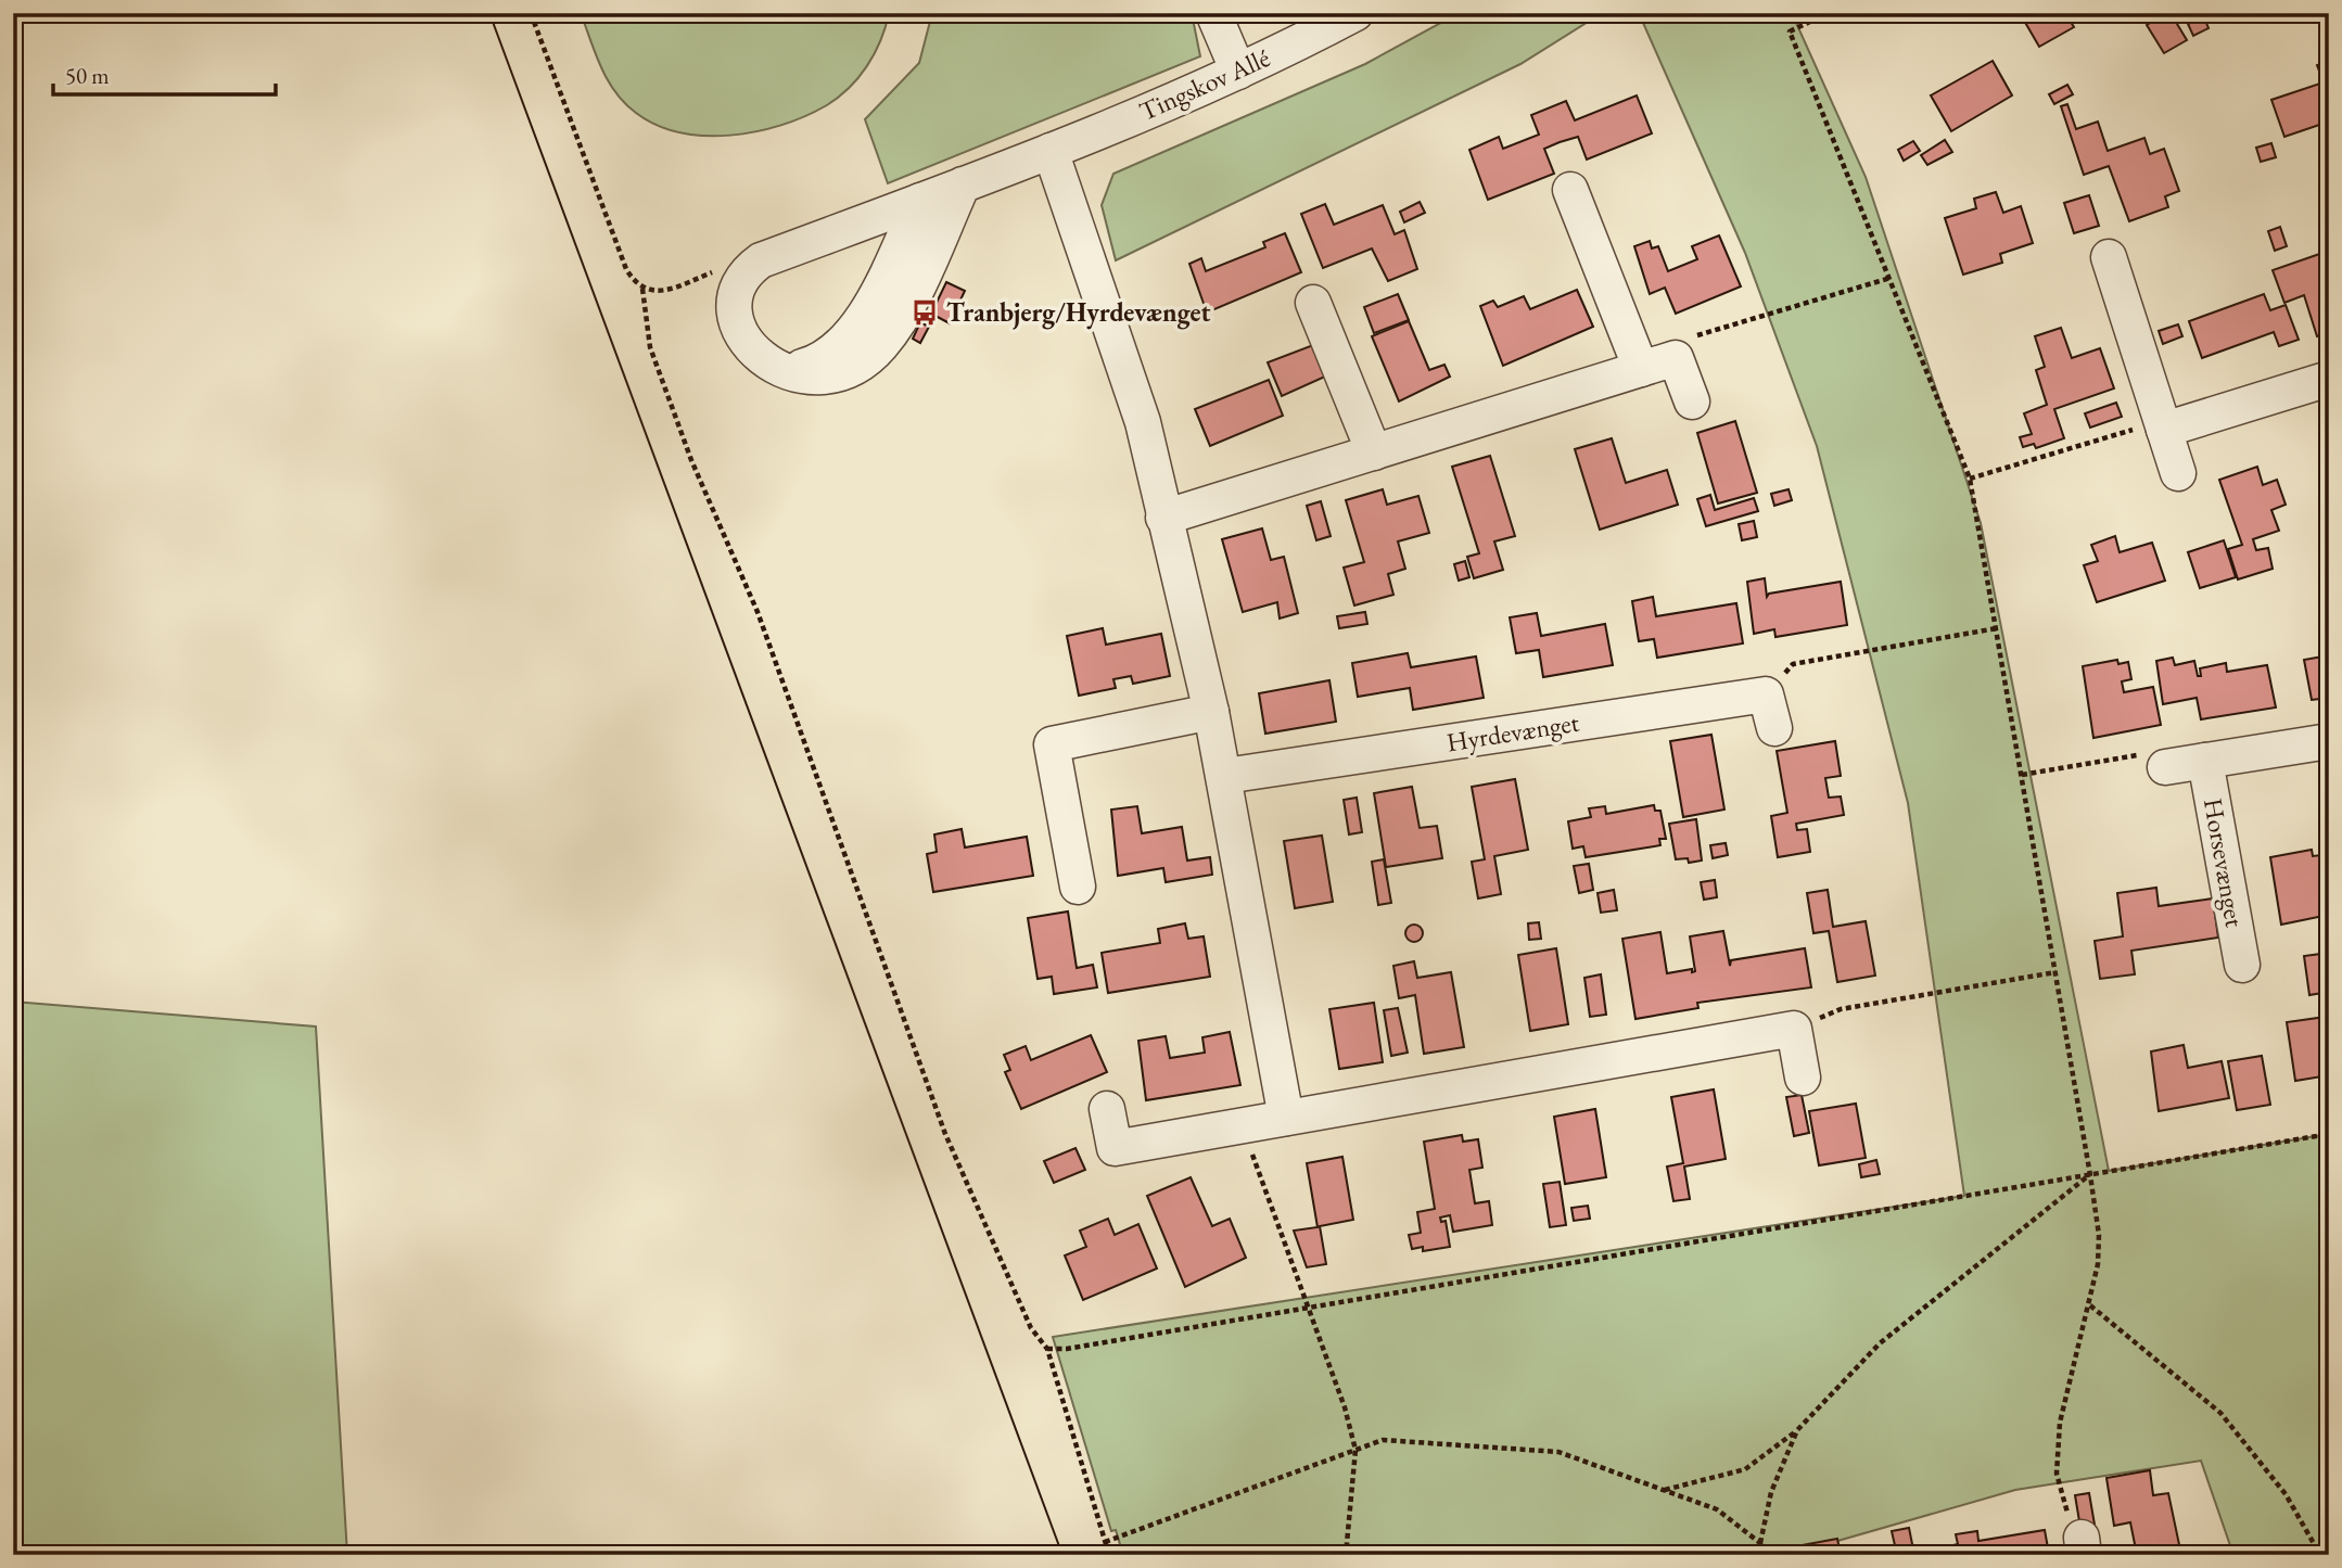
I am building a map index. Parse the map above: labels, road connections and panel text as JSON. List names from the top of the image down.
{
  "streets": {
    "street": ["Tingskov Allé", "Hyrdevænget", "Horsevænget"]
  },
  "places": {
    "bus stop": ["Tranbjerg/Hyrdevænget"]
  },
  "scale_bar": "50 m"
}
